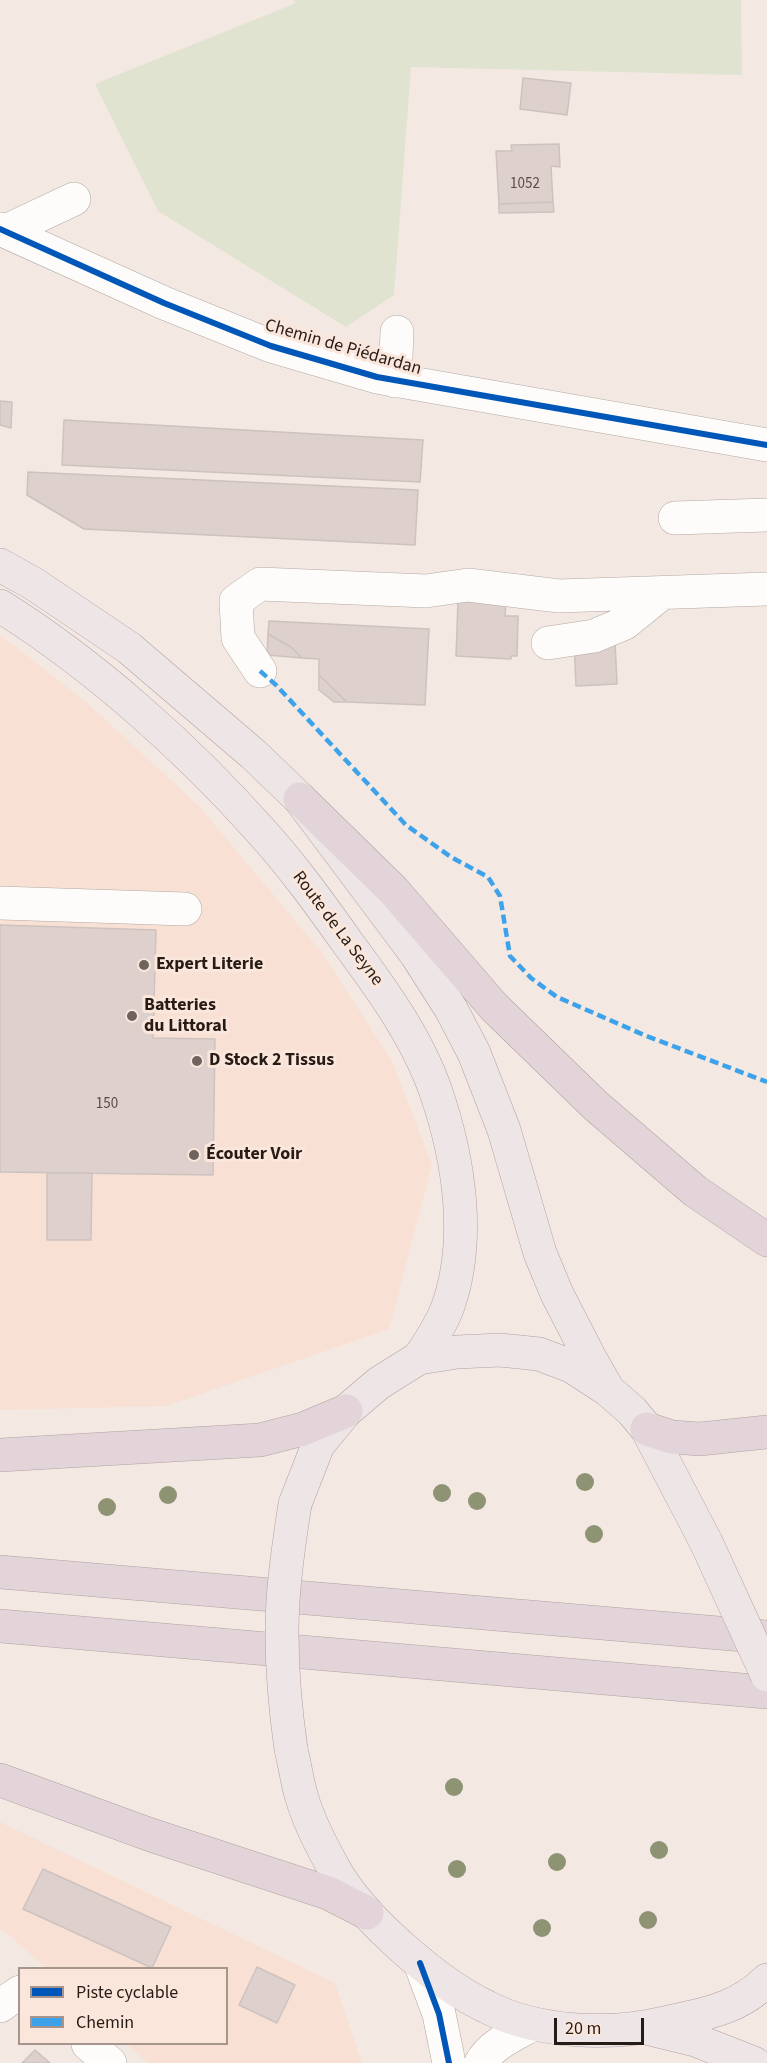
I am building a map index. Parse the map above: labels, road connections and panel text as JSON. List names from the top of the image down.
{
  "streets": {
    "main road": ["Route de La Seyne"],
    "street": ["Chemin de Piédardan"]
  },
  "places": [
    "Expert Literie",
    "Batteries du Littoral",
    "D Stock 2 Tissus",
    "Écouter Voir"
  ],
  "house_numbers": ["1052", "150"],
  "legend": ["Piste cyclable", "Chemin"],
  "scale_bar": "20 m"
}
